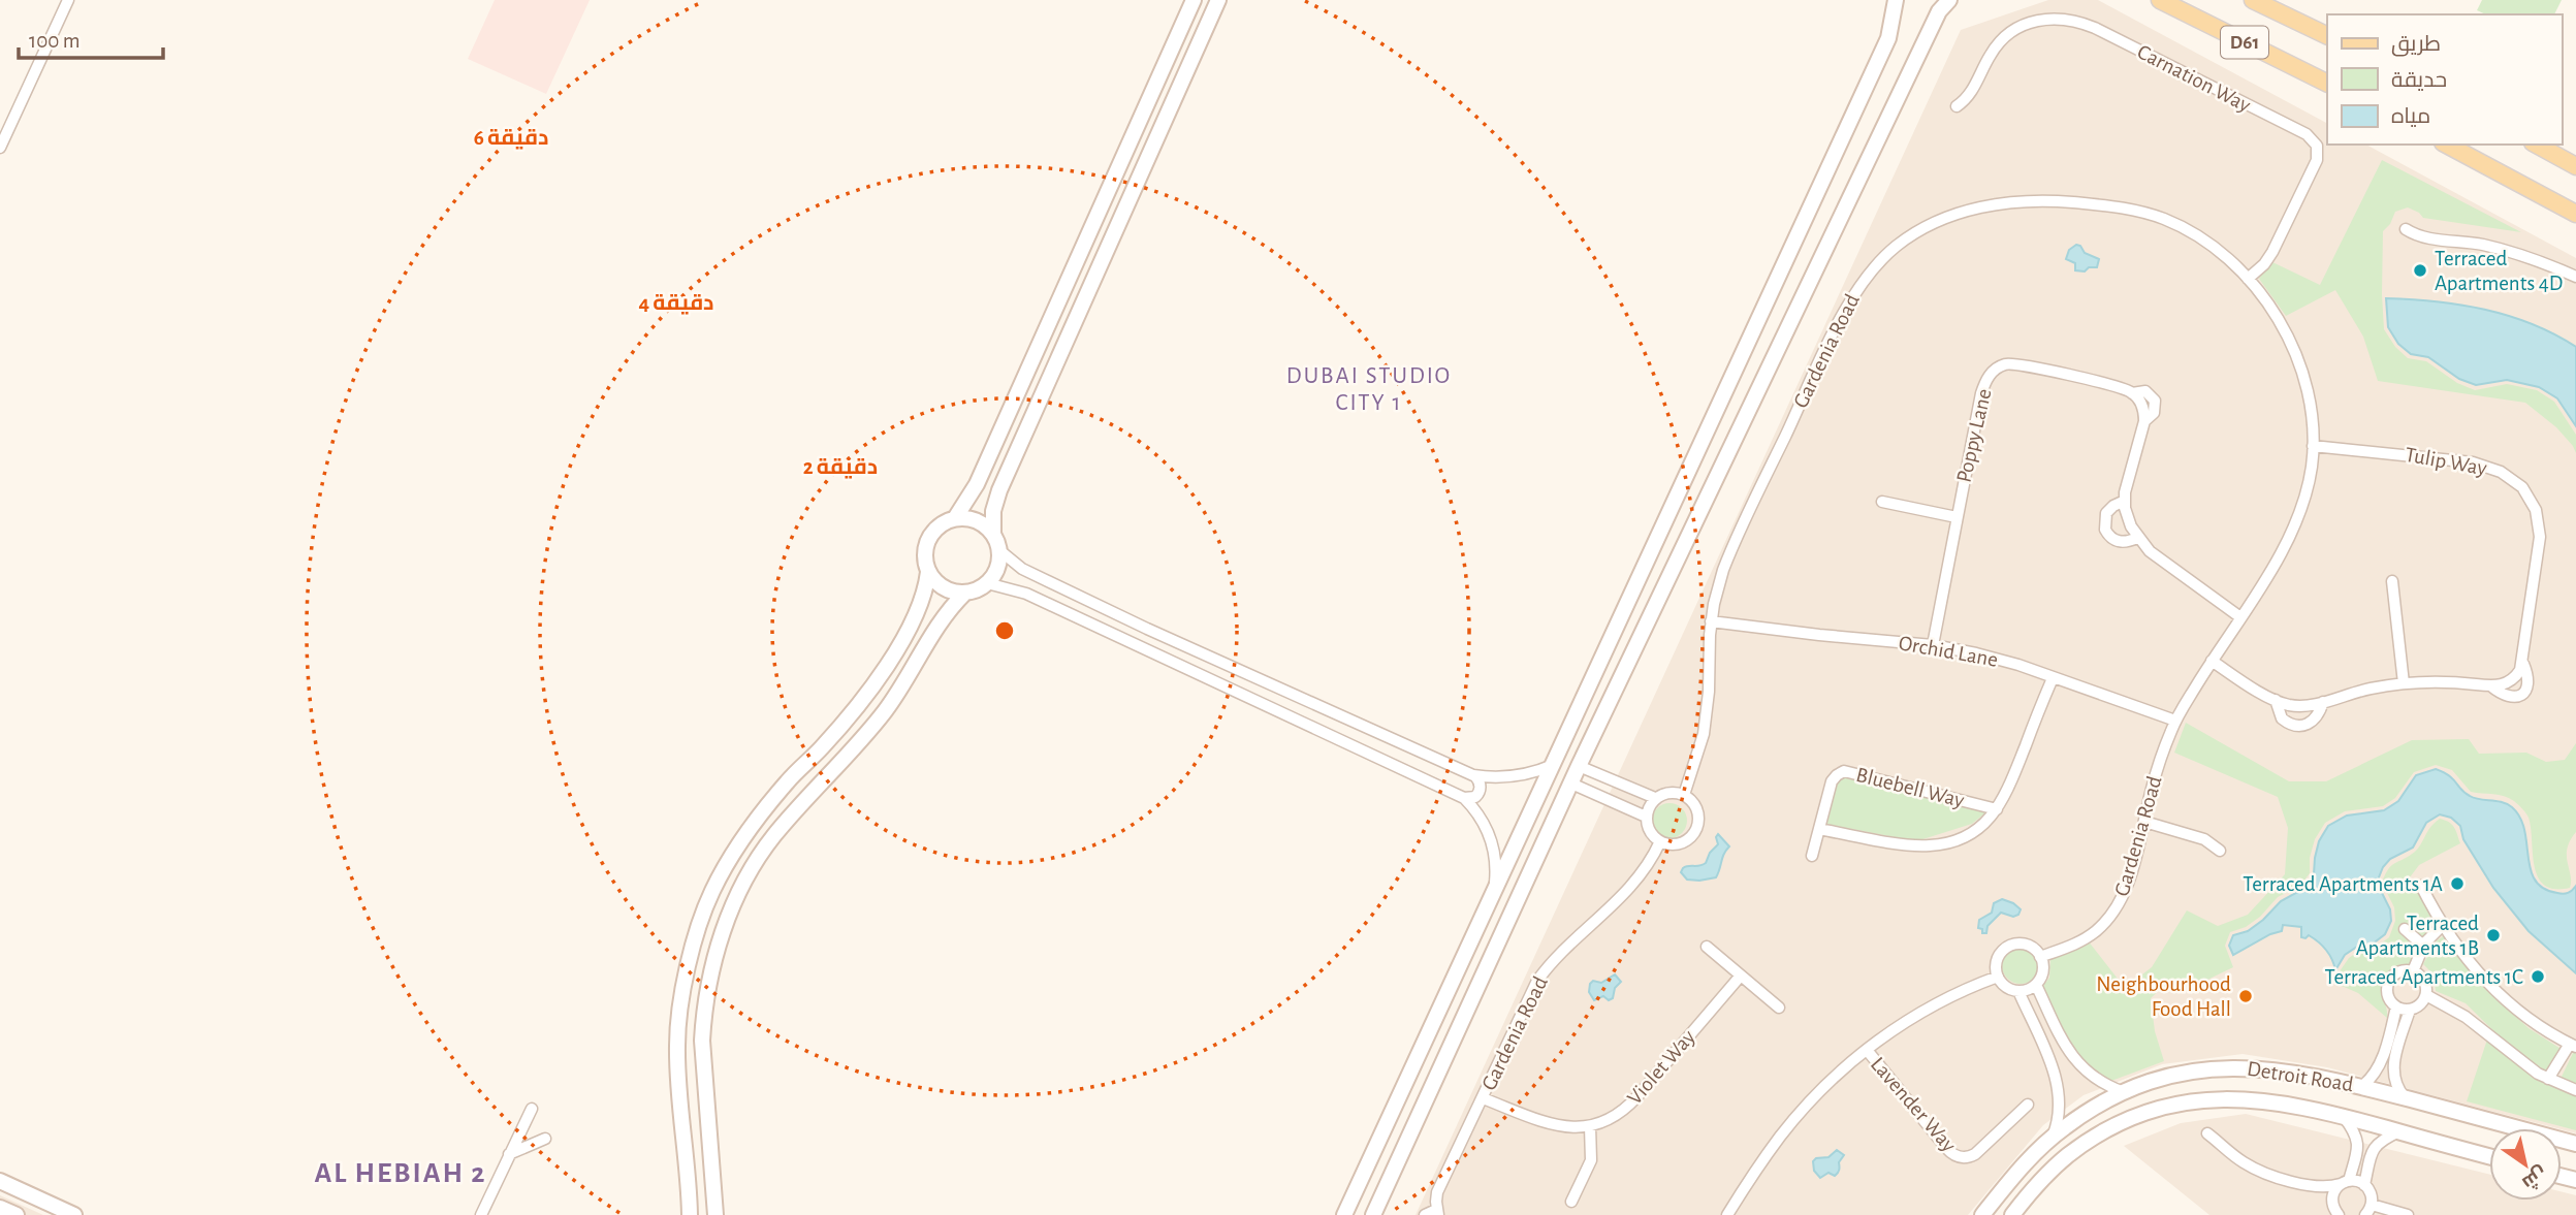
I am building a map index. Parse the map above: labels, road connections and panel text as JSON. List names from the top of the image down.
{
  "streets": {
    "main road": ["D61"],
    "street": [
      "Carnation Way",
      "Gardenia Road",
      "Poppy Lane",
      "Tulip Way",
      "Orchid Lane",
      "Bluebell Way",
      "Violet Way",
      "Detroit Road",
      "Lavender Way"
    ]
  },
  "crossings": [
    ["Carnation Way", "Gardenia Road"],
    ["Gardenia Road", "Poppy Lane"],
    ["Gardenia Road", "Tulip Way"],
    ["Gardenia Road", "Orchid Lane"],
    ["Gardenia Road", "Violet Way"],
    ["Poppy Lane", "Orchid Lane"],
    ["Orchid Lane", "Bluebell Way"]
  ],
  "districts": ["DUBAI STUDIO CITY 1", "AL HEBIAH 2"],
  "places": [
    "Terraced Apartments 4D",
    "Terraced Apartments 1A",
    "Terraced Apartments 1B",
    "Terraced Apartments 1C",
    "Neighbourhood Food Hall"
  ],
  "legend": ["طريق", "حديقة", "مياه"],
  "scale_bar": "100 m",
  "north": "bottom right",
  "rings": ["6 دقيقة", "4 دقيقة", "2 دقيقة"]
}
